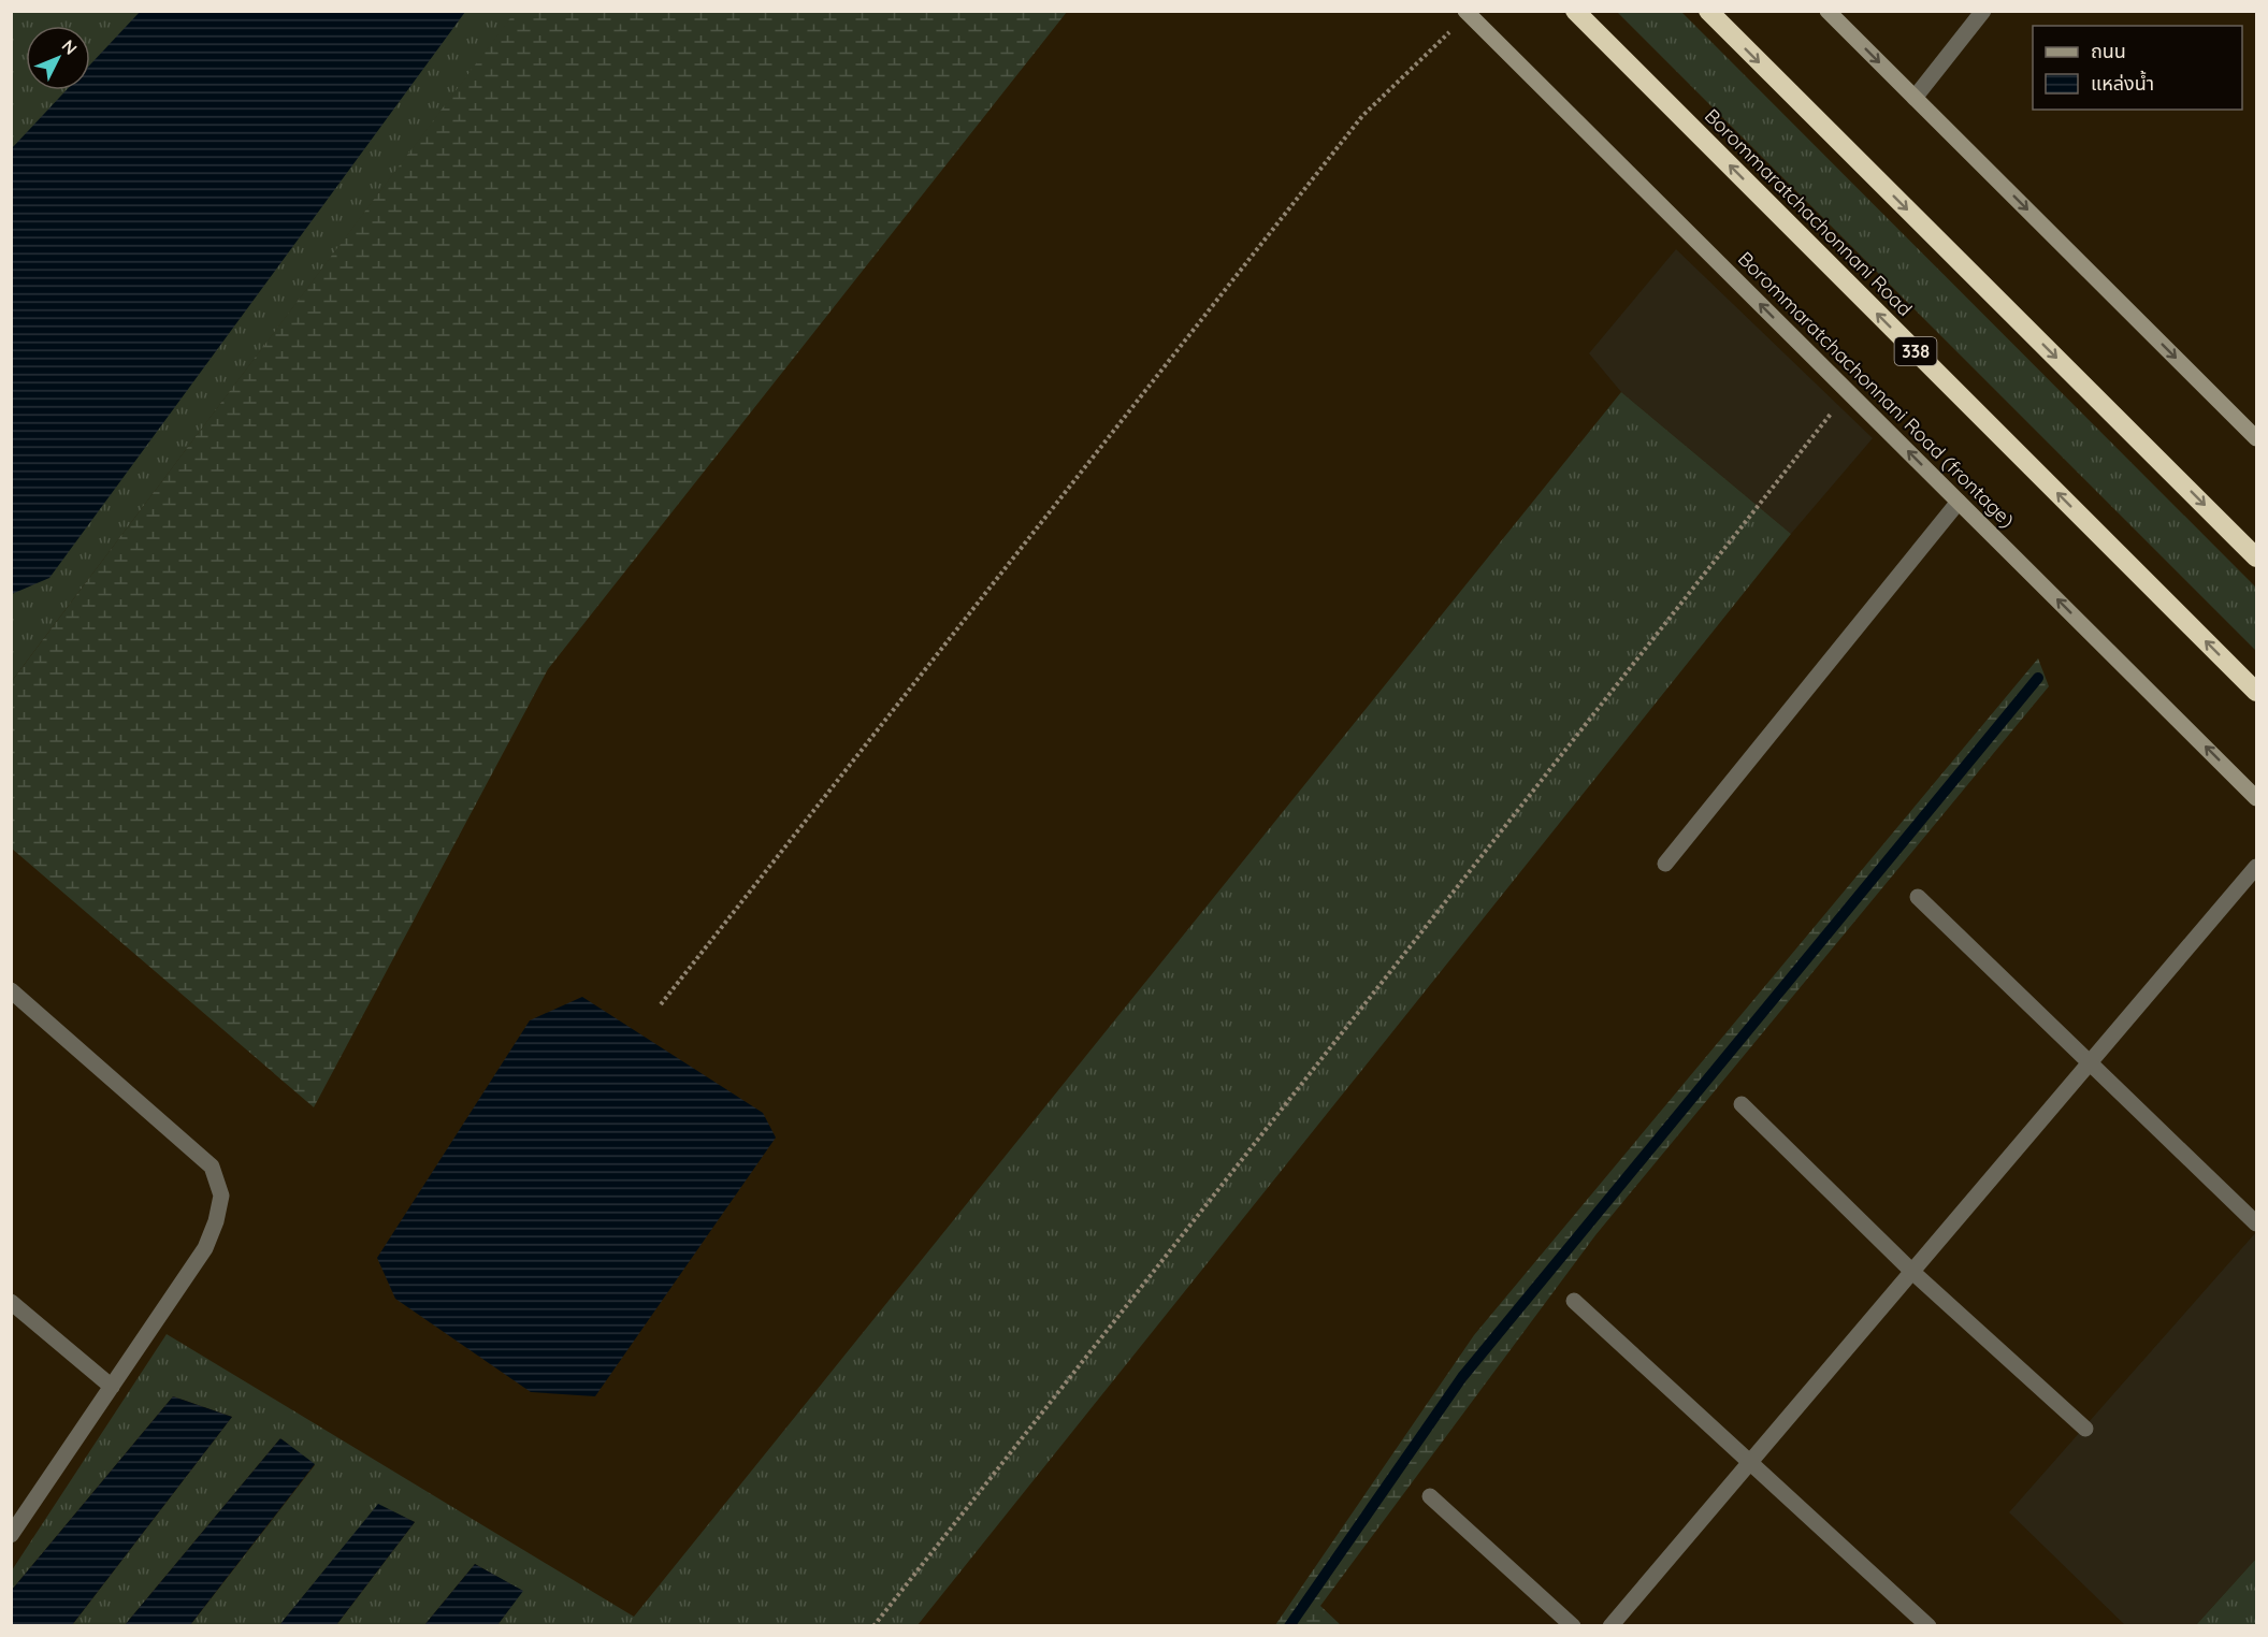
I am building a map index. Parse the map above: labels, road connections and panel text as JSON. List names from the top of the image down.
{
  "streets": {
    "highway": ["Borommaratchachonnani Road", "338"],
    "main road": ["Borommaratchachonnani Road (frontage)"]
  },
  "one_way": ["Borommaratchachonnani Road (frontage)"],
  "legend": ["ถนน", "แหล่งน้ำ"],
  "north": "top right"
}
